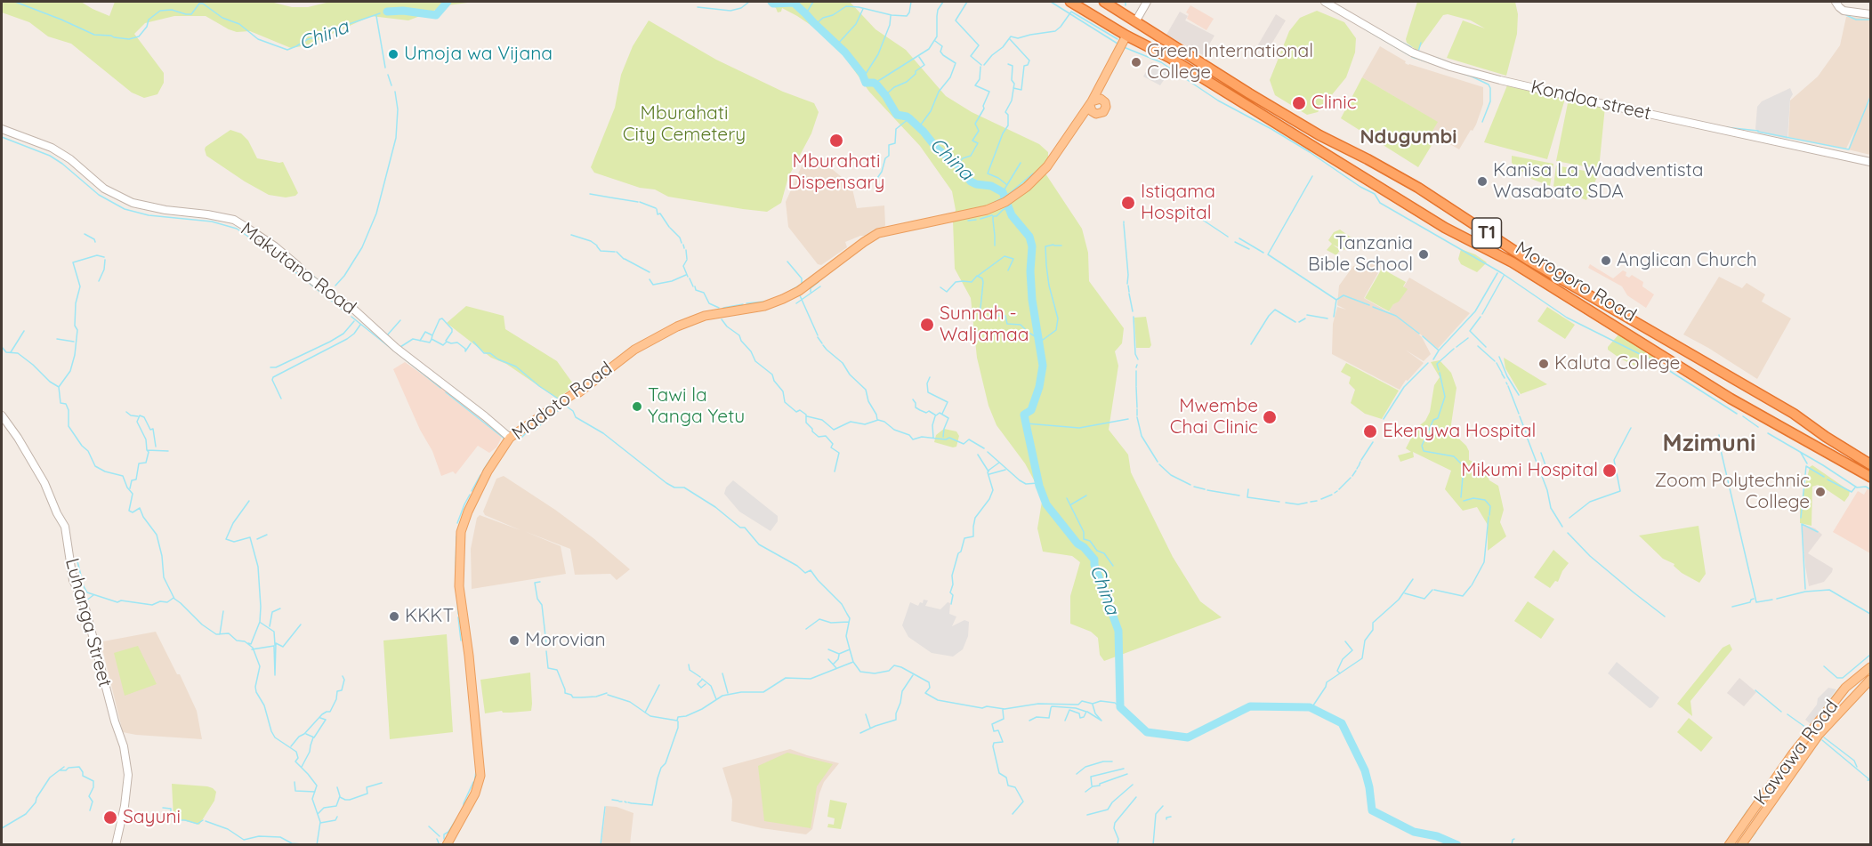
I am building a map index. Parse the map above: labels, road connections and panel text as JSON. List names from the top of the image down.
{
  "streets": {
    "highway": ["T1", "Morogoro Road"],
    "main road": ["Madoto Road", "Kawawa Road"],
    "street": ["Kondoa street", "Makutano Road", "Luhanga Street"]
  },
  "crossings": [
    ["Makutano Road", "Madoto Road"]
  ],
  "districts": ["Ndugumbi", "Mzimuni"],
  "water": ["China"],
  "parks": ["Mburahati City Cemetery"],
  "places": [
    "Umoja wa Vijana",
    "Green International College",
    "Clinic",
    "Mburahati Dispensary",
    "Kanisa La Waadventista Wasabato SDA",
    "Istiqama Hospital",
    "Tanzania Bible School",
    "Anglican Church",
    "Sunnah - Waljamaa",
    "Kaluta College",
    "Tawi la Yanga Yetu",
    "Mwembe Chai Clinic",
    "Ekenywa Hospital",
    "Mikumi Hospital",
    "Zoom Polytechnic College",
    "KKKT",
    "Morovian",
    "Sayuni"
  ]
}
